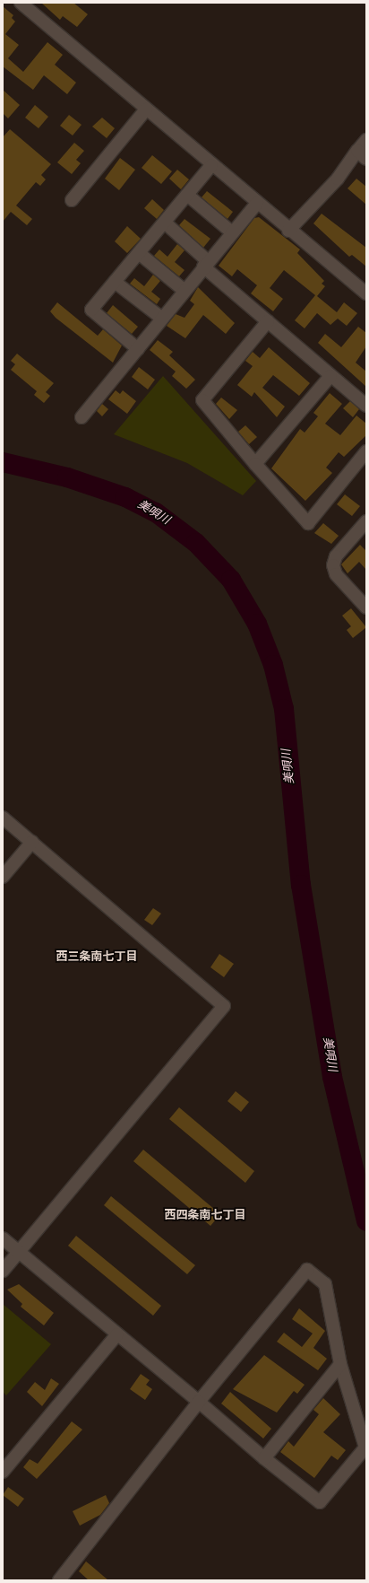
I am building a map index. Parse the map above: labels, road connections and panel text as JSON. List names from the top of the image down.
{
  "districts": ["西三条南七丁目", "西四条南七丁目"],
  "water": ["美唄川"]
}
